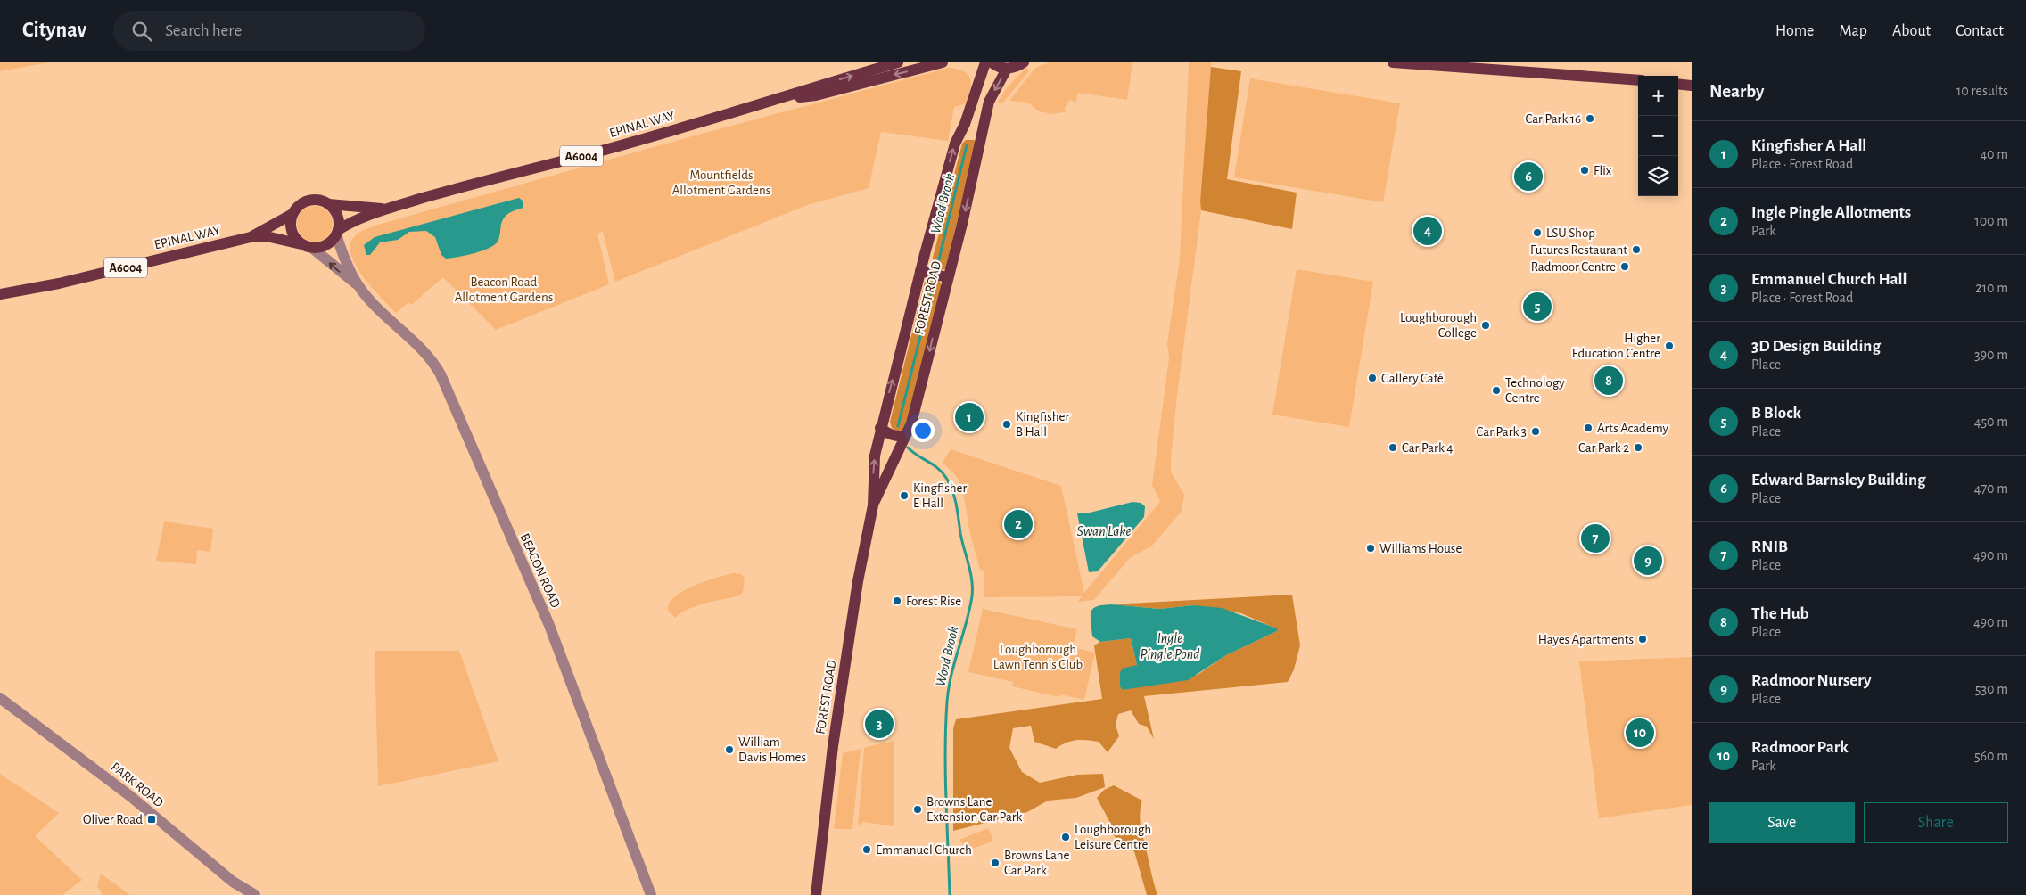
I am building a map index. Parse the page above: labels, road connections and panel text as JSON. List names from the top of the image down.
{
  "streets": {
    "main road": ["EPINAL WAY", "A6004", "FOREST ROAD"],
    "street": ["BEACON ROAD", "PARK ROAD"]
  },
  "crossings": [
    ["EPINAL WAY", "BEACON ROAD"]
  ],
  "water": ["Wood Brook", "Swan Lake", "Ingle Pingle Pond"],
  "parks": ["Mountfields Allotment Gardens", "Beacon Road Allotment Gardens", "Loughborough Lawn Tennis Club"],
  "places": {
    "other": [
      "Car Park 16",
      "Flix",
      "LSU Shop",
      "Futures Restaurant",
      "Radmoor Centre",
      "Loughborough College",
      "Higher Education Centre",
      "Gallery Café",
      "Technology Centre",
      "Kingfisher B Hall",
      "Arts Academy",
      "Car Park 3",
      "Car Park 4",
      "Car Park 2",
      "Kingfisher E Hall",
      "Williams House",
      "Forest Rise",
      "Hayes Apartments",
      "William Davis Homes",
      "Browns Lane Extension Car Park",
      "Loughborough Leisure Centre",
      "Emmanuel Church",
      "Browns Lane Car Park"
    ],
    "transit": ["Oliver Road"]
  },
  "page": {
    "header": "Citynav",
    "search": "Search here",
    "nav": [
      "Home",
      "Map",
      "About",
      "Contact"
    ],
    "heading": ["Nearby", "10 results"],
    "map_buttons": ["+", "−"],
    "list": [
      {
        "mark": "1",
        "name": "Kingfisher A Hall",
        "note": "Place · Forest Road",
        "value": "40 m"
      },
      {
        "mark": "2",
        "name": "Ingle Pingle Allotments",
        "note": "Park",
        "value": "100 m"
      },
      {
        "mark": "3",
        "name": "Emmanuel Church Hall",
        "note": "Place · Forest Road",
        "value": "210 m"
      },
      {
        "mark": "4",
        "name": "3D Design Building",
        "note": "Place",
        "value": "390 m"
      },
      {
        "mark": "5",
        "name": "B Block",
        "note": "Place",
        "value": "450 m"
      },
      {
        "mark": "6",
        "name": "Edward Barnsley Building",
        "note": "Place",
        "value": "470 m"
      },
      {
        "mark": "7",
        "name": "RNIB",
        "note": "Place",
        "value": "490 m"
      },
      {
        "mark": "8",
        "name": "The Hub",
        "note": "Place",
        "value": "490 m"
      },
      {
        "mark": "9",
        "name": "Radmoor Nursery",
        "note": "Place",
        "value": "530 m"
      },
      {
        "mark": "10",
        "name": "Radmoor Park",
        "note": "Park",
        "value": "560 m"
      }
    ],
    "pins": [
      "6",
      "4",
      "5",
      "8",
      "1",
      "2",
      "7",
      "9",
      "3",
      "10"
    ],
    "buttons": ["Save", "Share"]
  }
}
